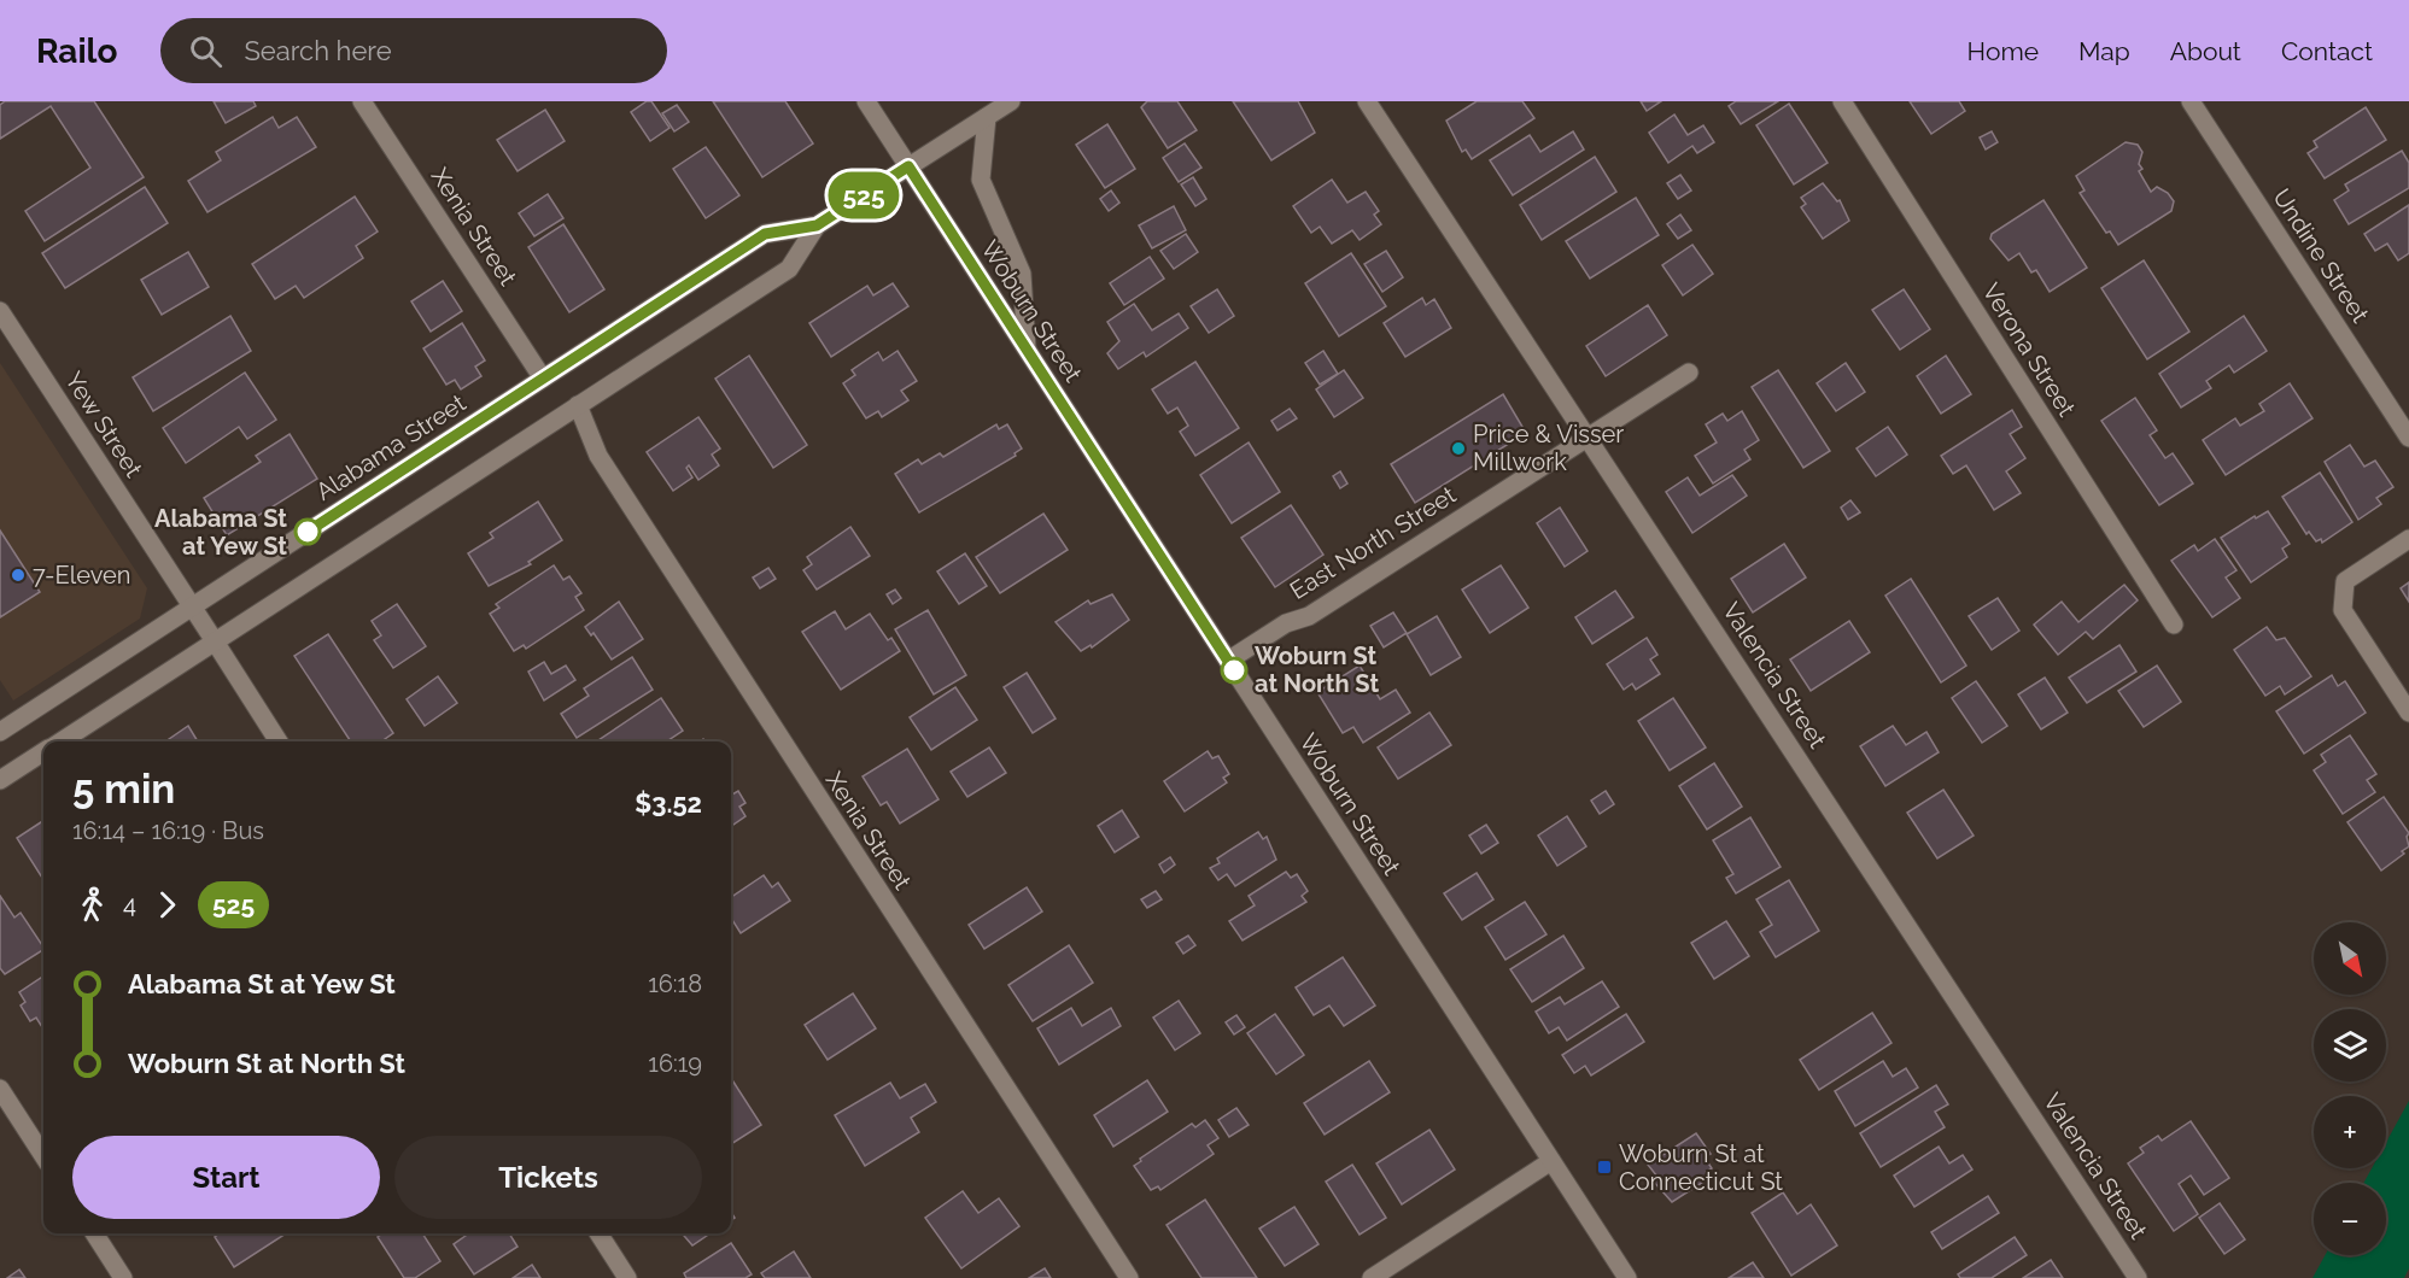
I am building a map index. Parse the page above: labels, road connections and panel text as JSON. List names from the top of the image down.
{
  "streets": {
    "street": [
      "Xenia Street",
      "Undine Street",
      "Woburn Street",
      "Verona Street",
      "Yew Street",
      "Alabama Street",
      "East North Street",
      "Valencia Street"
    ]
  },
  "crossings": [
    ["Xenia Street", "Alabama Street"],
    ["Woburn Street", "Alabama Street"],
    ["Woburn Street", "East North Street"],
    ["Yew Street", "Alabama Street"],
    ["East North Street", "Valencia Street"]
  ],
  "places": {
    "other": [
      "Price & Visser Millwork",
      "Alabama St at Yew St",
      "7-Eleven",
      "Woburn St at North St"
    ],
    "transit": ["Woburn St at Connecticut St"]
  },
  "lines": ["bus line 525"],
  "north": "bottom right",
  "page": {
    "header": "Railo",
    "search": "Search here",
    "nav": [
      "Home",
      "Map",
      "About",
      "Contact"
    ],
    "on_map": "525",
    "heading": ["5 min", "16:14 – 16:19 · Bus", "$3.52"],
    "legs": ["4", "525"],
    "map_buttons": ["+", "−"],
    "list": [
      {
        "name": "Alabama St at Yew St",
        "value": "16:18"
      },
      {
        "name": "Woburn St at North St",
        "value": "16:19"
      }
    ],
    "buttons": ["Start", "Tickets"]
  }
}
